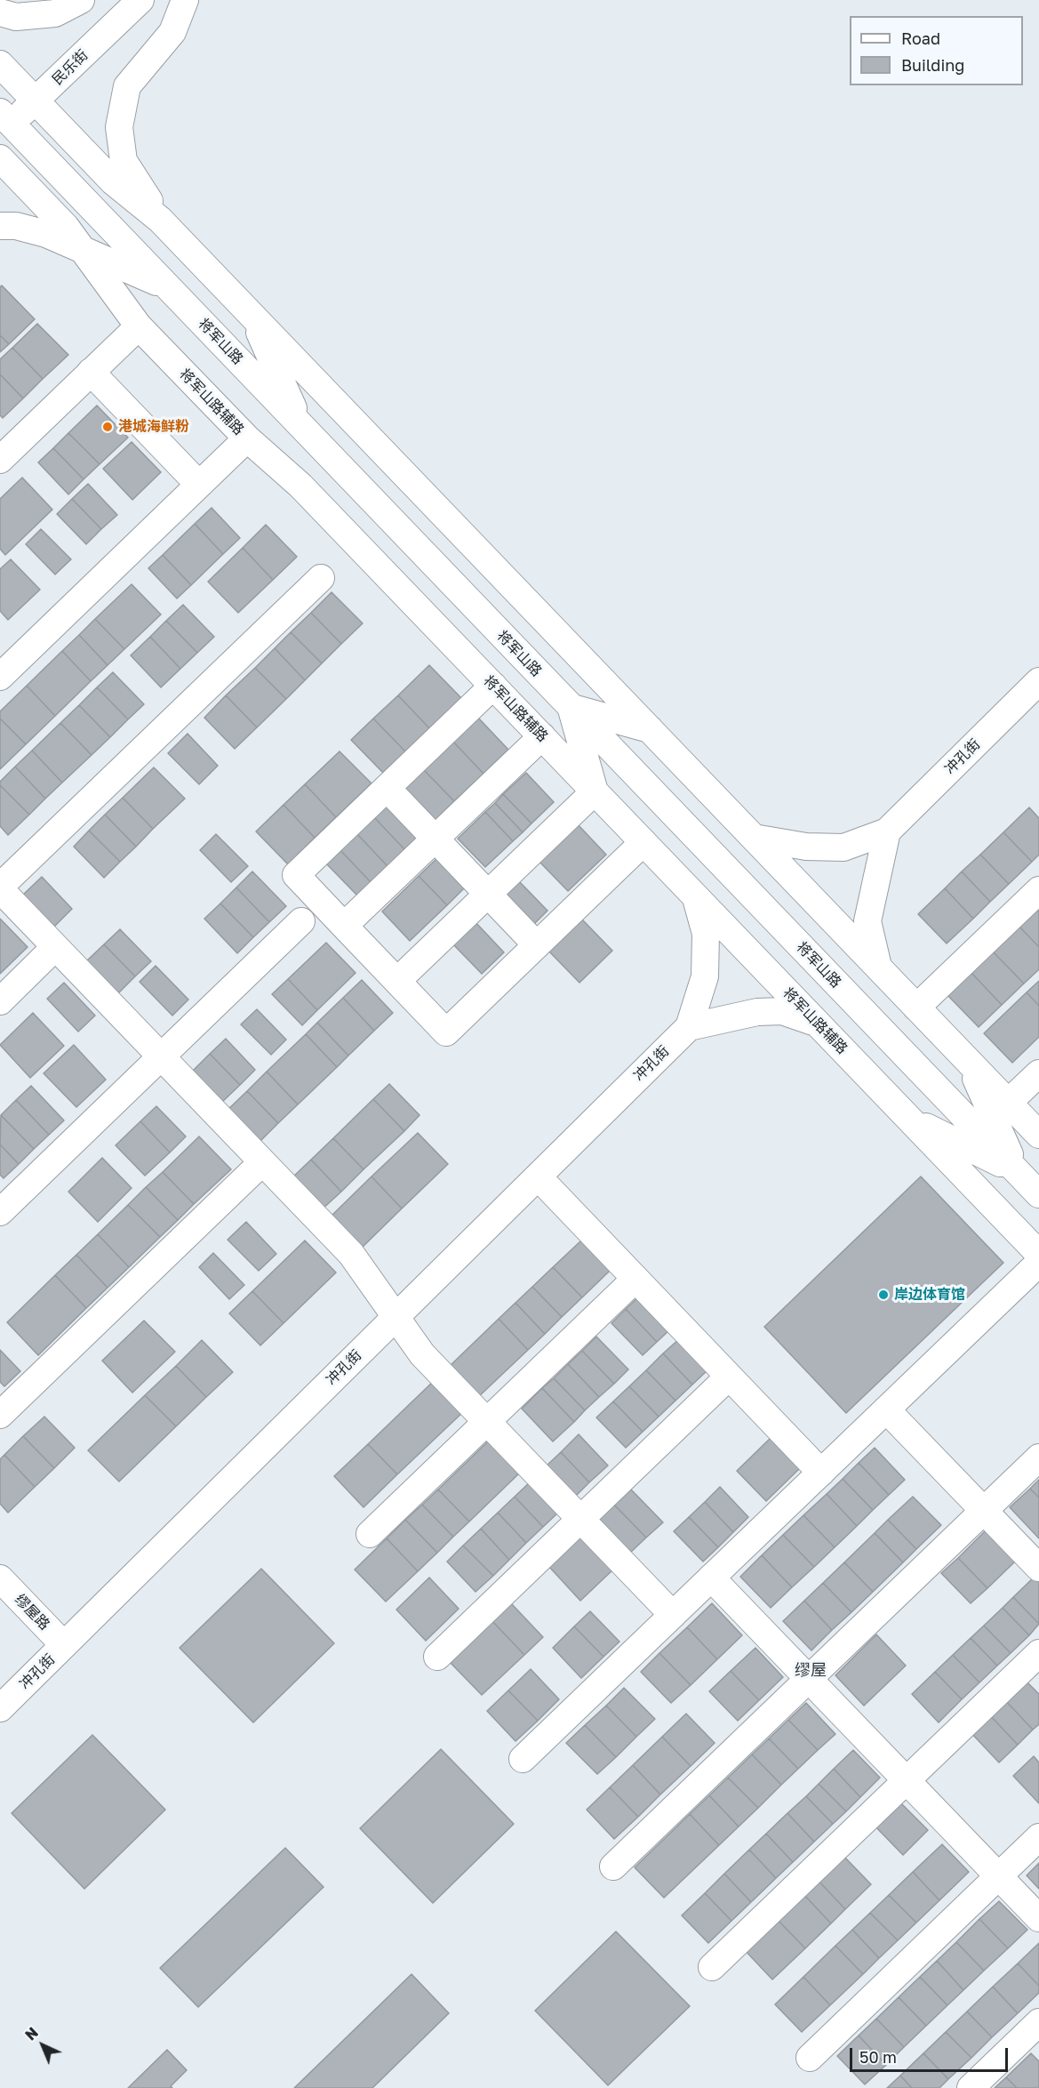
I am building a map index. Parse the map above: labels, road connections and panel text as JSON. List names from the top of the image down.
{
  "streets": {
    "street": [
      "民乐街",
      "将军山路",
      "将军山路辅路",
      "冲孔街",
      "缪屋路"
    ]
  },
  "crossings": [
    ["民乐街", "将军山路"],
    ["将军山路辅路", "冲孔街"],
    ["冲孔街", "缪屋路"]
  ],
  "districts": ["缪屋"],
  "places": ["港城海鲜粉", "岸边体育馆"],
  "legend": ["Road", "Building"],
  "scale_bar": "50 m",
  "north": "top left"
}
